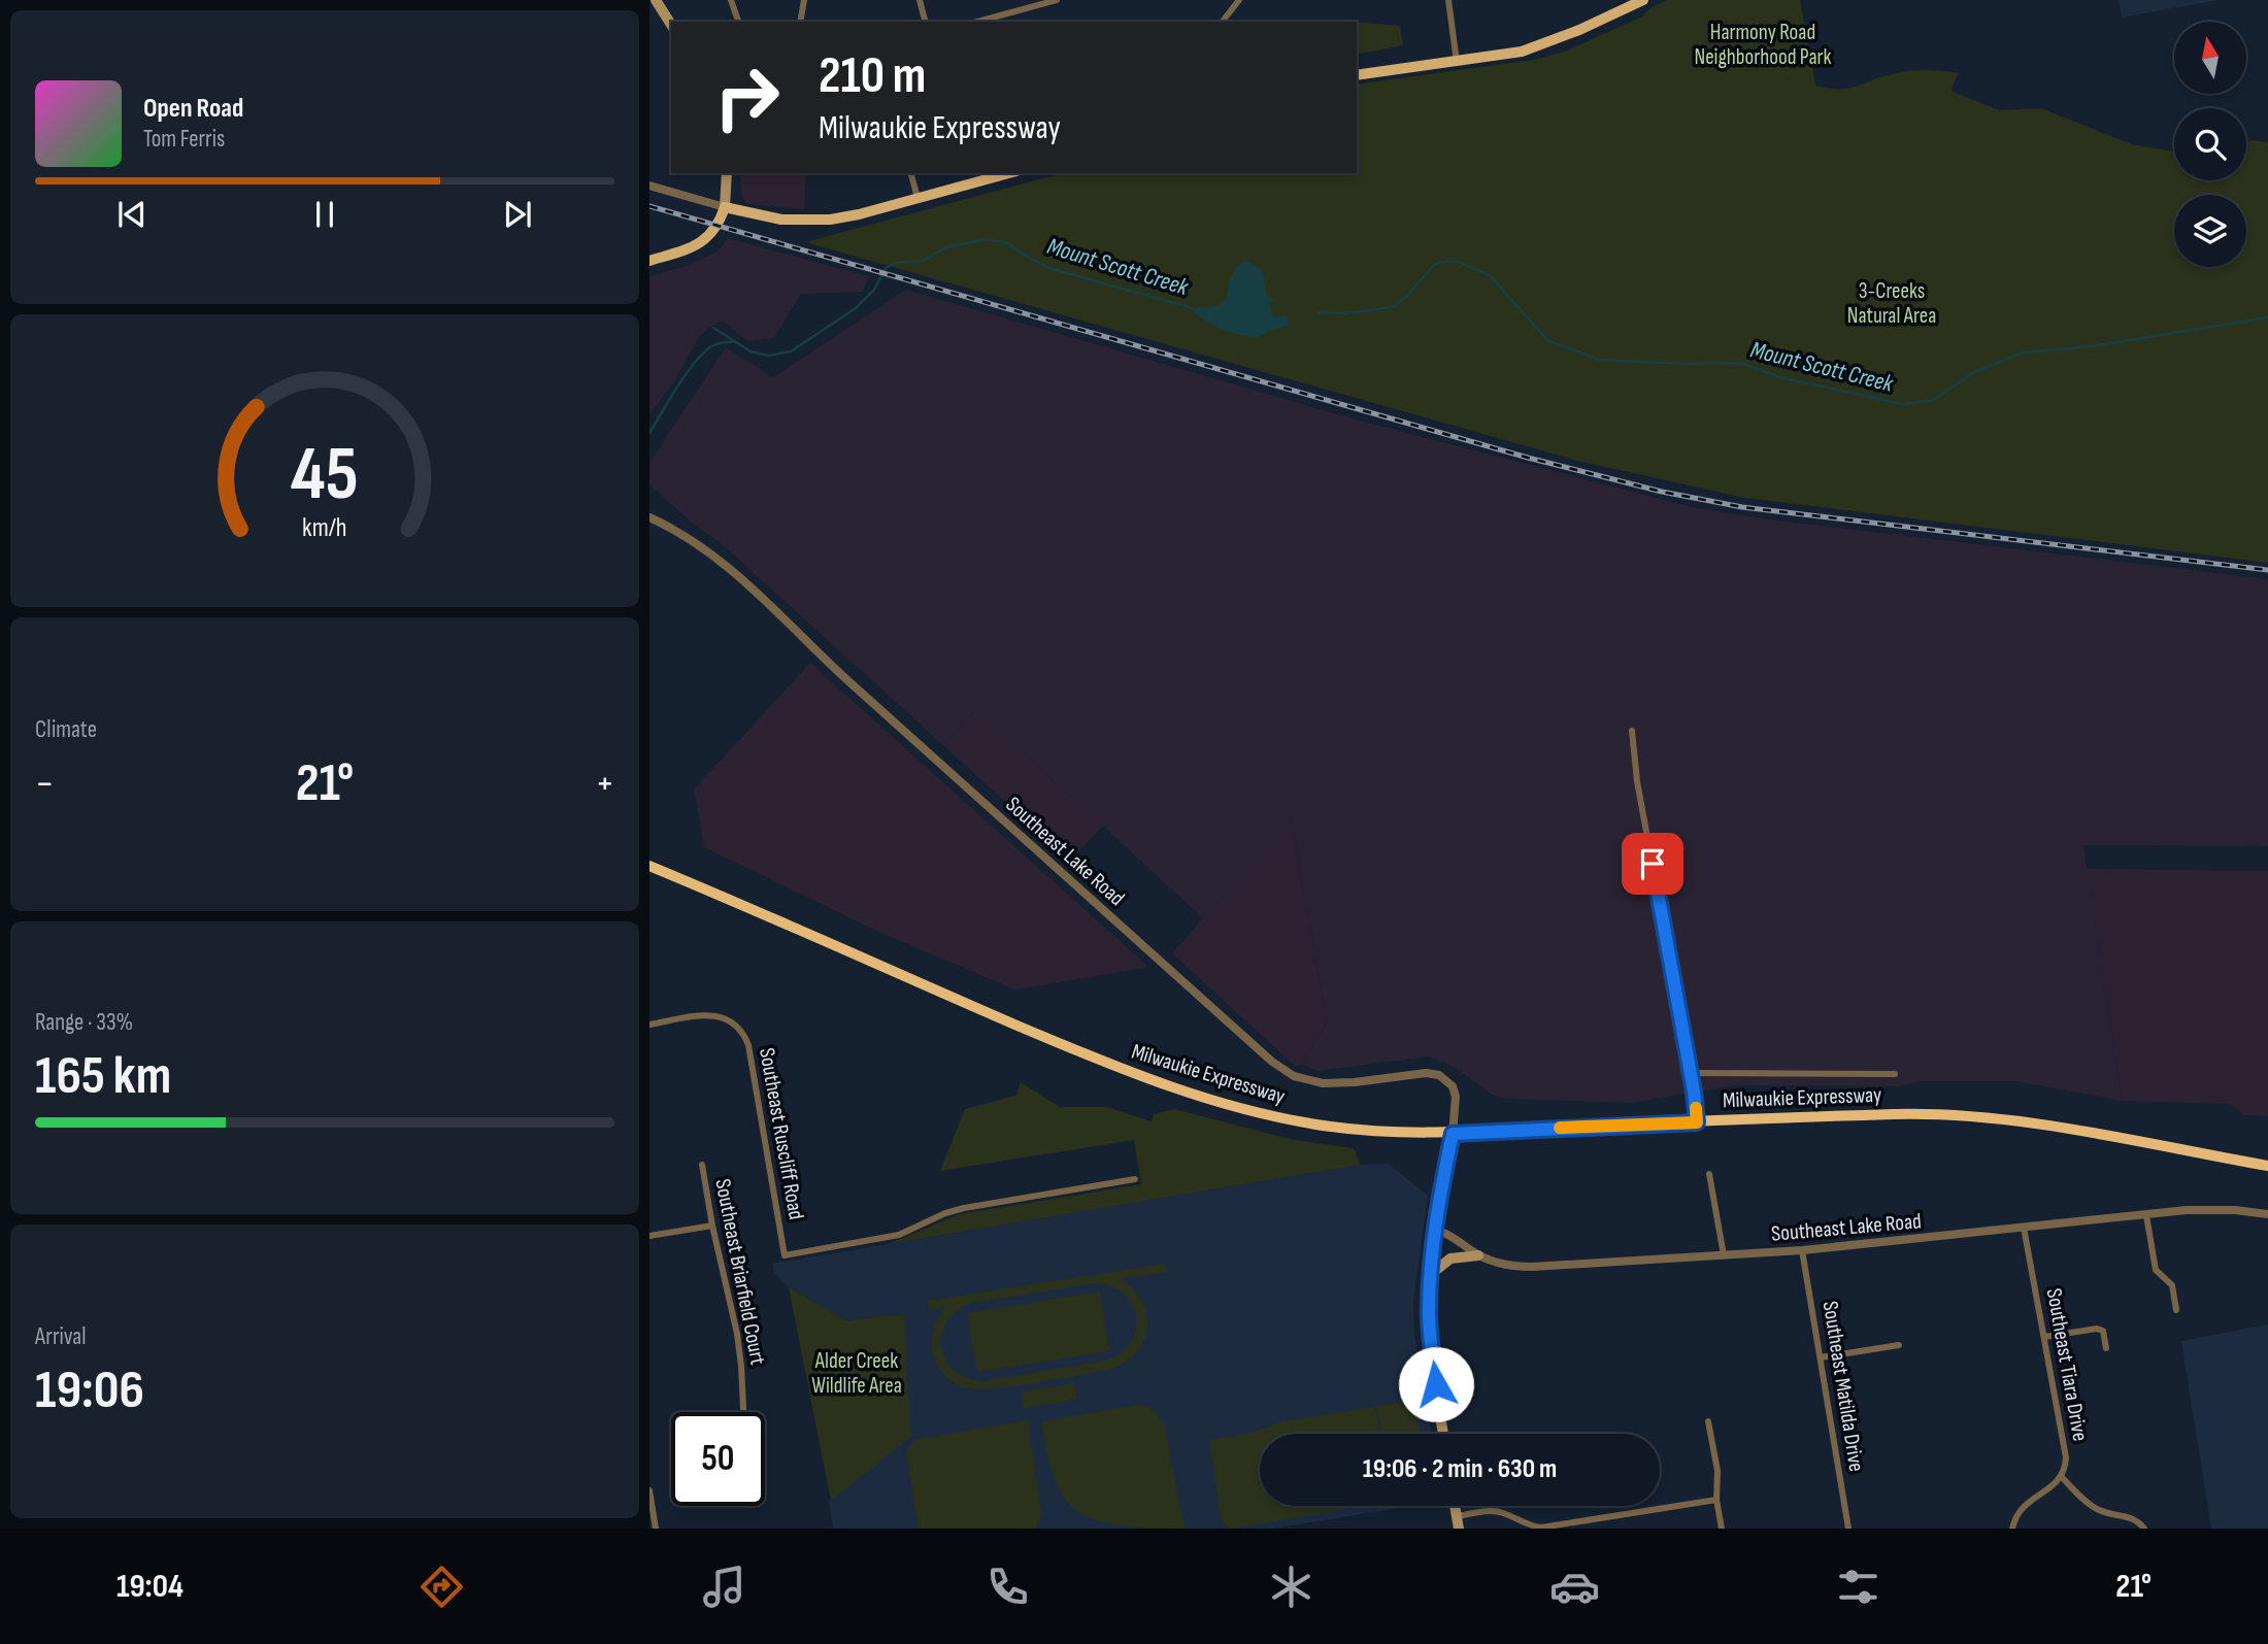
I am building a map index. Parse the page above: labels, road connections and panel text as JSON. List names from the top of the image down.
{
  "streets": {
    "highway": ["Milwaukie Expressway"],
    "street": [
      "Southeast Lake Road",
      "Southeast Ruscliff Road",
      "Southeast Briarfield Court",
      "Southeast Tiara Drive",
      "Southeast Matilda Drive"
    ]
  },
  "crossings": [
    ["Southeast Lake Road", "Milwaukie Expressway"],
    ["Southeast Lake Road", "Southeast Tiara Drive"],
    ["Southeast Lake Road", "Southeast Matilda Drive"]
  ],
  "water": ["Mount Scott Creek"],
  "parks": ["Harmony Road Neighborhood Park", "3-Creeks Natural Area", "Alder Creek Wildlife Area"],
  "north": "top",
  "page": {
    "turn": ["210 m", "Milwaukie Expressway"],
    "song": ["Open Road", "Tom Ferris"],
    "tile": [
      "Climate",
      ["Range · 33%", "165 km"],
      ["Arrival", "19:06"]
    ],
    "heat": ["−", "21°", "+"],
    "limit": "50",
    "trip": "19:06 · 2 min · 630 m",
    "tabs": ["19:04", "21°"],
    "gauge": ["45", "km/h"]
  }
}
